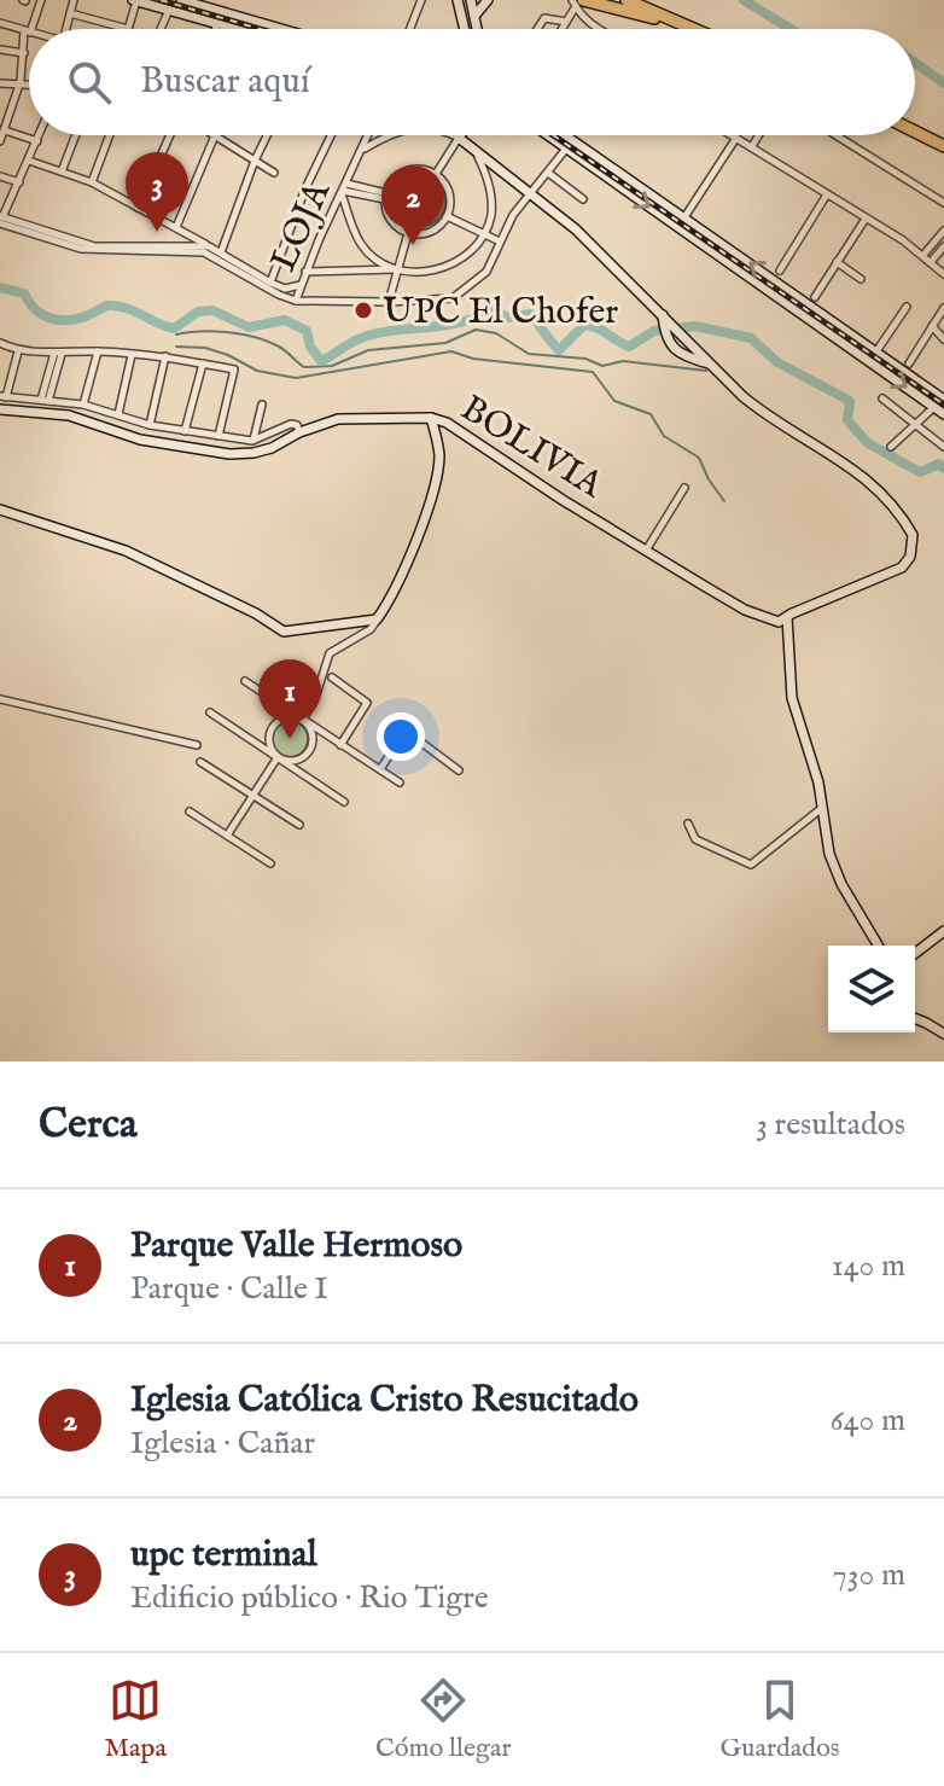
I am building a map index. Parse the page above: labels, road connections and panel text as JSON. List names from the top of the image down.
{
  "streets": {
    "street": ["LOJA", "BOLIVIA"]
  },
  "places": ["UPC El Chofer"],
  "page": {
    "search": "Buscar aquí",
    "pins": ["3", "2", "1"],
    "heading": ["Cerca", "3 resultados"],
    "list": [
      {
        "mark": "1",
        "name": "Parque Valle Hermoso",
        "note": "Parque · Calle I",
        "value": "140 m"
      },
      {
        "mark": "2",
        "name": "Iglesia Católica Cristo Resucitado",
        "note": "Iglesia · Cañar",
        "value": "640 m"
      },
      {
        "mark": "3",
        "name": "upc terminal",
        "note": "Edificio público · Rio Tigre",
        "value": "730 m"
      }
    ],
    "nav": ["Mapa", "Cómo llegar", "Guardados"]
  }
}
